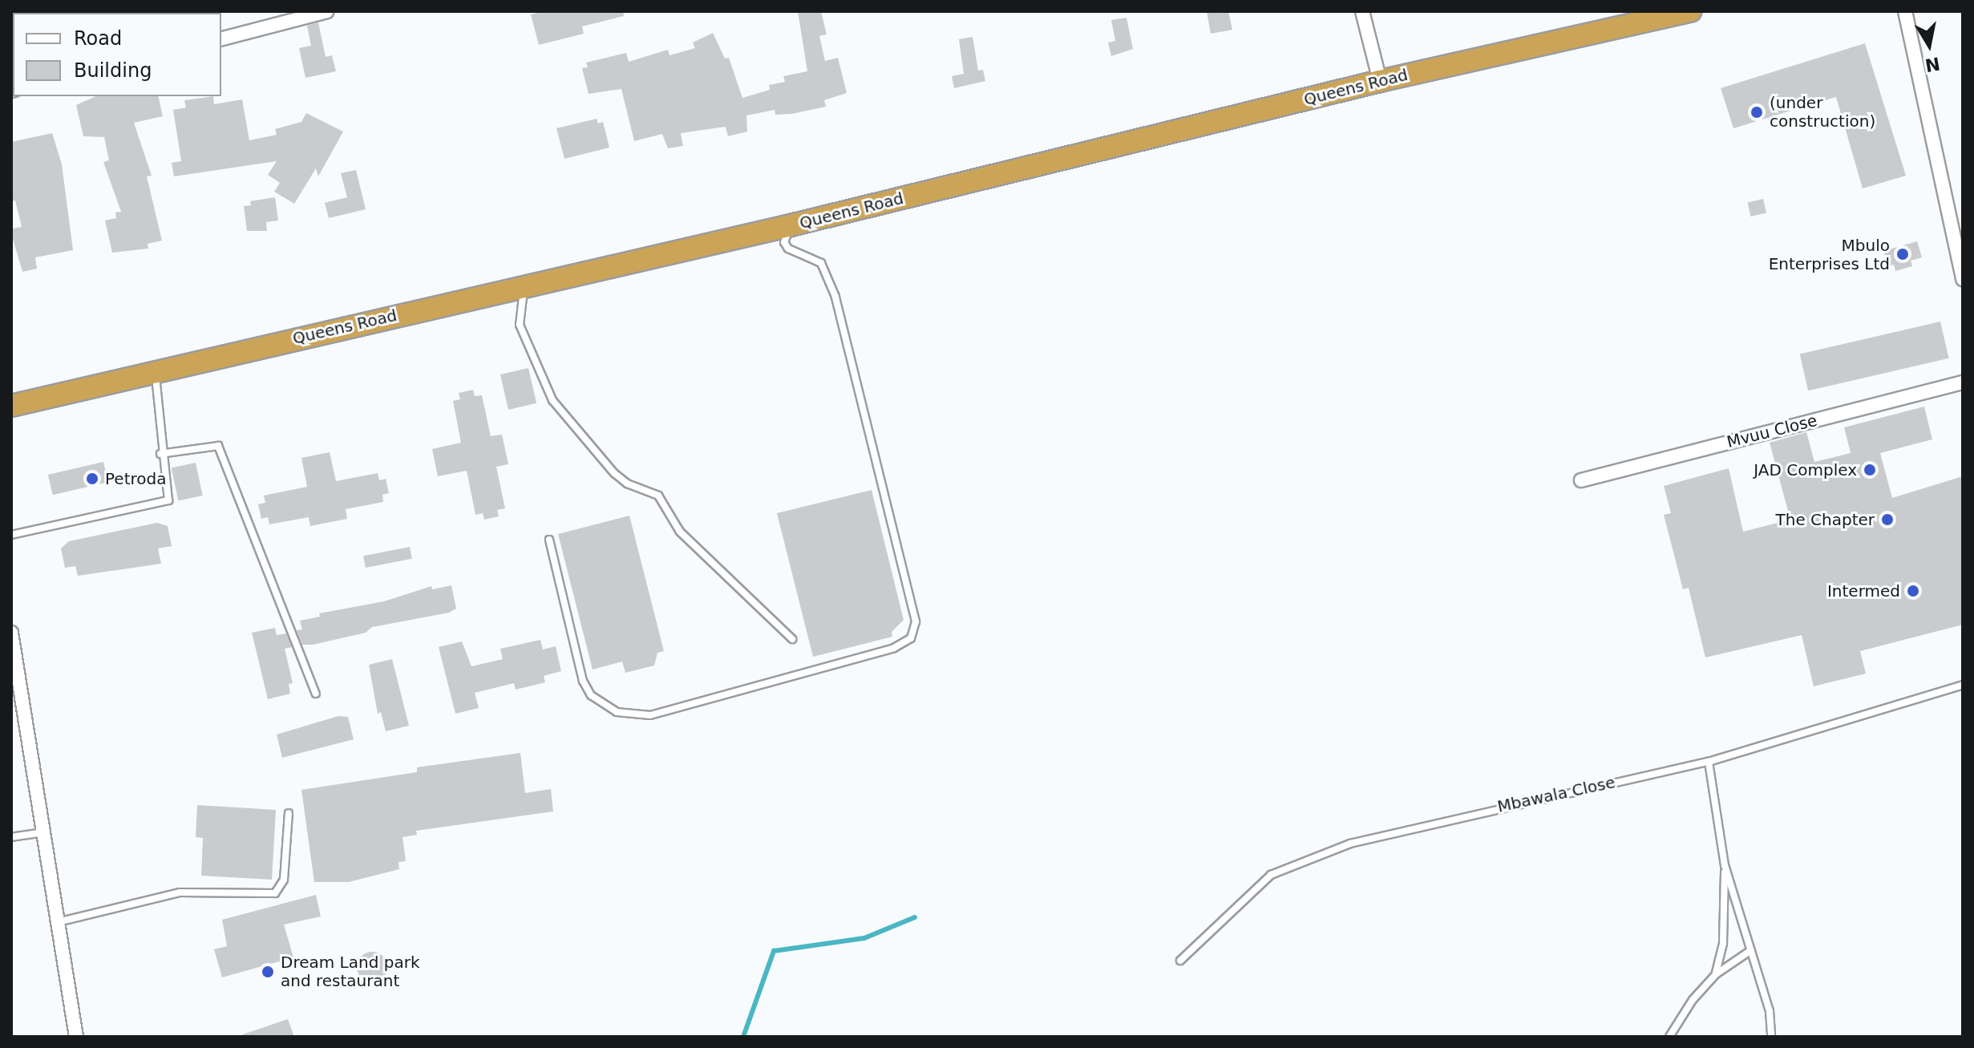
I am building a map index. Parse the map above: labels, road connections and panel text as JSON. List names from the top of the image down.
{
  "streets": {
    "highway": ["Queens Road"],
    "street": ["Mvuu Close"],
    "lane": ["Mbawala Close"]
  },
  "places": [
    "(under construction)",
    "Mbulo Enterprises Ltd",
    "JAD Complex",
    "Petroda",
    "The Chapter",
    "Intermed",
    "Dream Land park and restaurant"
  ],
  "legend": ["Road", "Building"],
  "north": "bottom"
}
